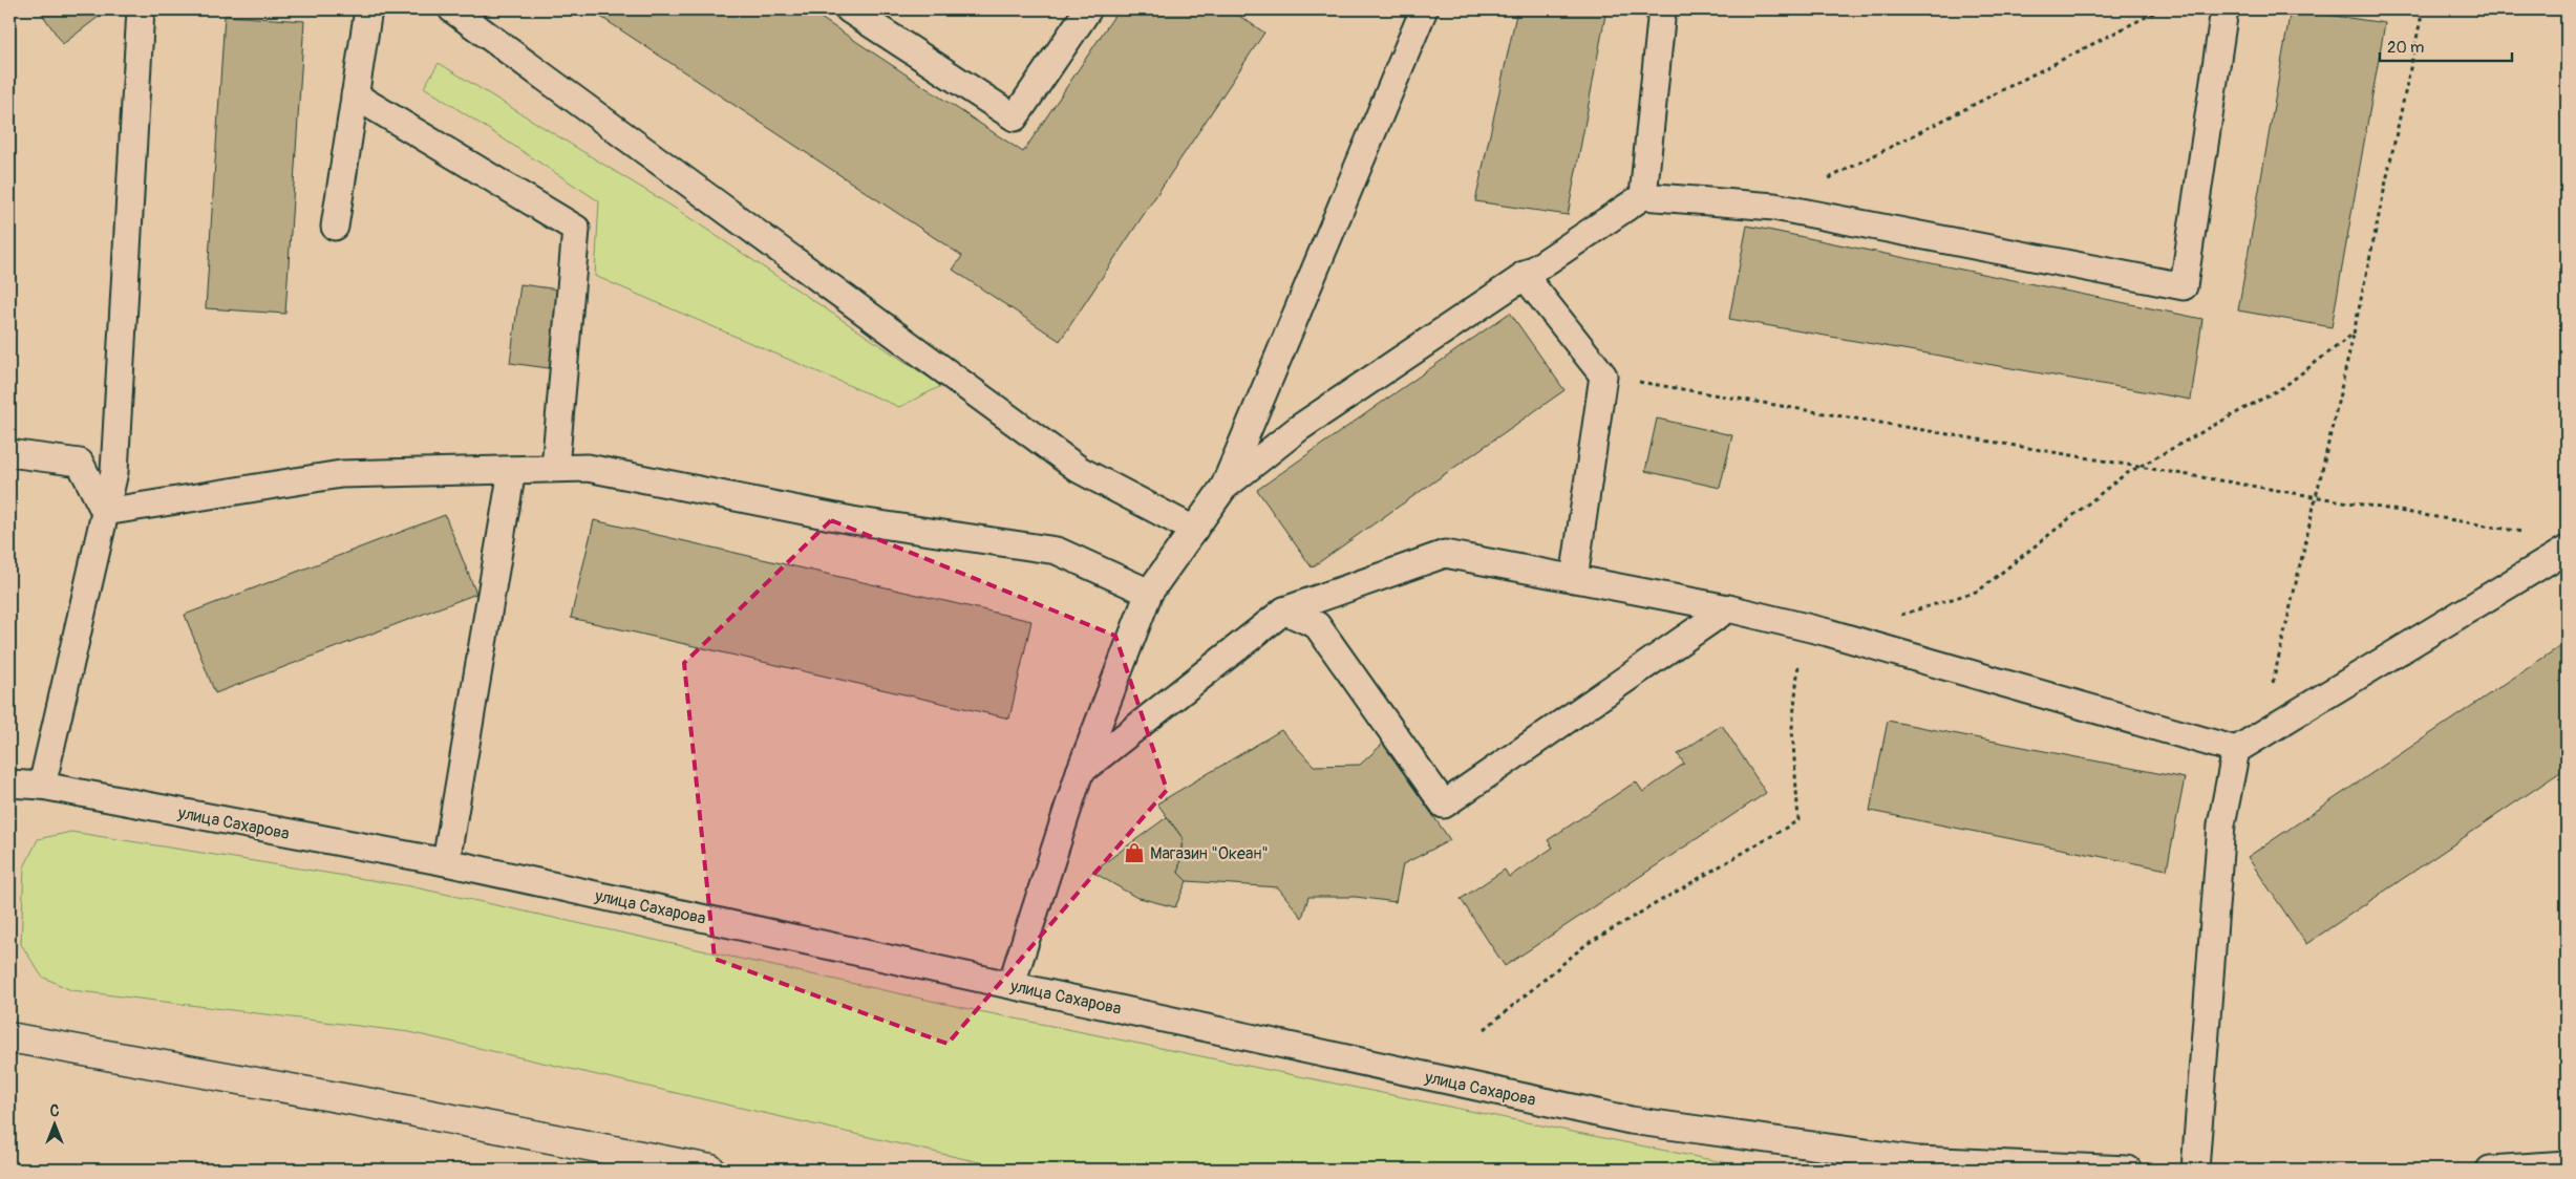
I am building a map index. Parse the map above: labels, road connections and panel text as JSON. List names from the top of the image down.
{
  "streets": {
    "lane": ["улица Сахарова"]
  },
  "places": {
    "shop": ["Магазин \"Океан\""]
  },
  "scale_bar": "20 m",
  "north": "top"
}
